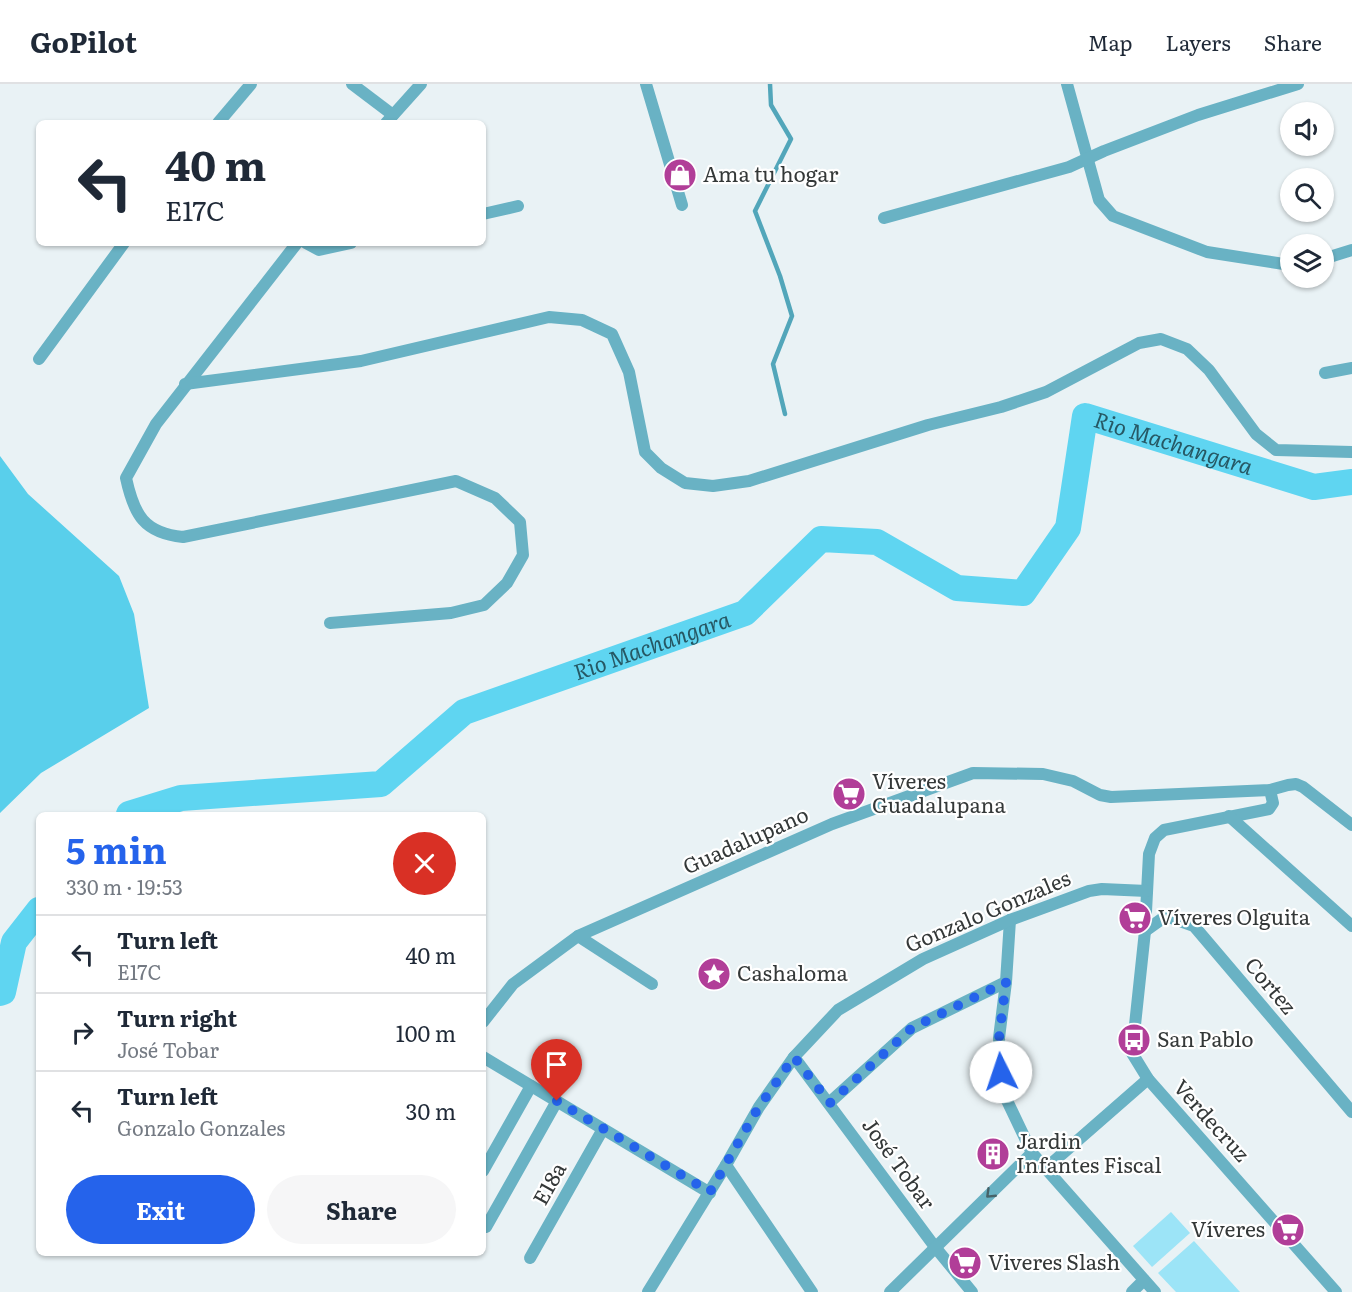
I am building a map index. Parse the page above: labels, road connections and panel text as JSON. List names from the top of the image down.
{
  "streets": {
    "street": [
      "Guadalupano",
      "Gonzalo Gonzales",
      "Cortez",
      "Verdecruz",
      "José Tobar",
      "E18a"
    ]
  },
  "crossings": [
    ["Gonzalo Gonzales", "Verdecruz"],
    ["Gonzalo Gonzales", "José Tobar"],
    ["Cortez", "Verdecruz"]
  ],
  "water": ["Rio Machangara"],
  "places": {
    "shop": ["Ama tu hogar"],
    "supermarket": [
      "Víveres Guadalupana",
      "Víveres Olguita",
      "Víveres",
      "Viveres Slash"
    ],
    "place": ["Cashaloma"],
    "bus stop": ["San Pablo"],
    "building": ["Jardin Infantes Fiscal"]
  },
  "page": {
    "header": "GoPilot",
    "nav": ["Map", "Layers", "Share"],
    "turn": ["40 m", "E17C"],
    "heading": ["5 min", "330 m · 19:53"],
    "list": [
      {
        "name": "Turn left",
        "note": "E17C",
        "value": "40 m"
      },
      {
        "name": "Turn right",
        "note": "José Tobar",
        "value": "100 m"
      },
      {
        "name": "Turn left",
        "note": "Gonzalo Gonzales",
        "value": "30 m"
      }
    ],
    "buttons": ["Exit", "Share"]
  }
}
